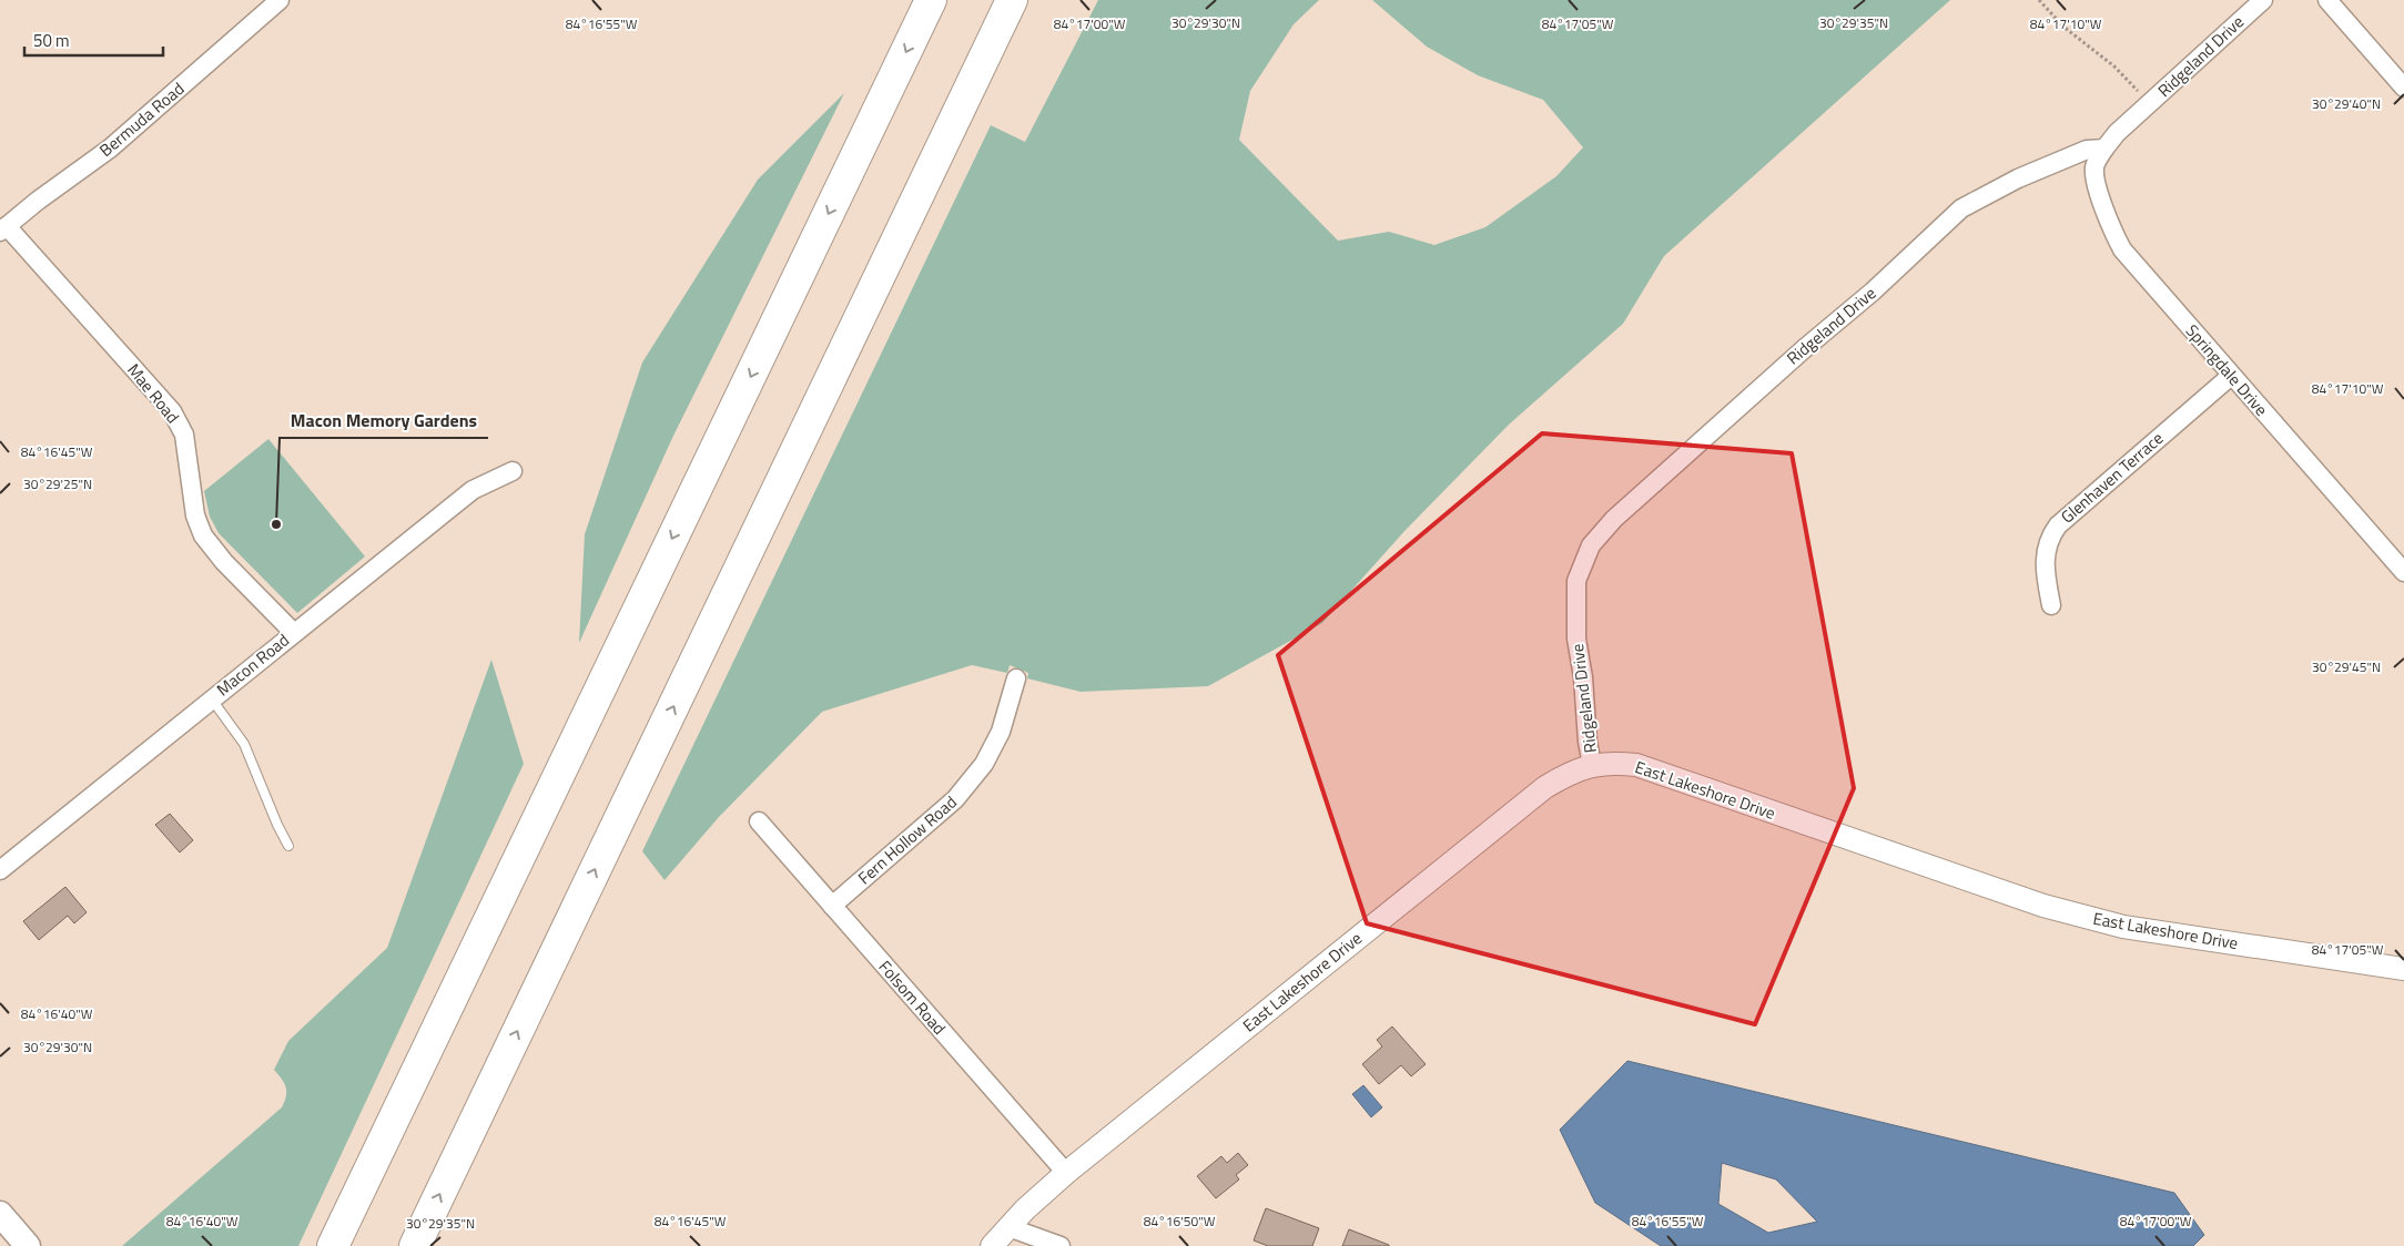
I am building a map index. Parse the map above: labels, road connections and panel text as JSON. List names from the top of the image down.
{
  "streets": {
    "street": [
      "Ridgeland Drive",
      "Bermuda Road",
      "Springdale Drive",
      "Mae Road",
      "Glenhaven Terrace",
      "Macon Road",
      "East Lakeshore Drive",
      "Fern Hollow Road",
      "Folsom Road"
    ]
  },
  "crossings": [
    ["Ridgeland Drive", "Springdale Drive"],
    ["Ridgeland Drive", "East Lakeshore Drive"],
    ["Bermuda Road", "Mae Road"],
    ["Springdale Drive", "Glenhaven Terrace"],
    ["Mae Road", "Macon Road"],
    ["East Lakeshore Drive", "Folsom Road"],
    ["Fern Hollow Road", "Folsom Road"]
  ],
  "places": ["Macon Memory Gardens"],
  "scale_bar": "50 m",
  "coordinates": [
    "30°29'30\"N",
    "30°29'35\"N",
    "84°17'10\"W",
    "84°16'55\"W",
    "84°17'00\"W",
    "84°17'05\"W",
    "30°29'40\"N",
    "84°16'45\"W",
    "30°29'25\"N",
    "30°29'45\"N",
    "84°16'40\"W",
    "84°16'50\"W"
  ]
}
